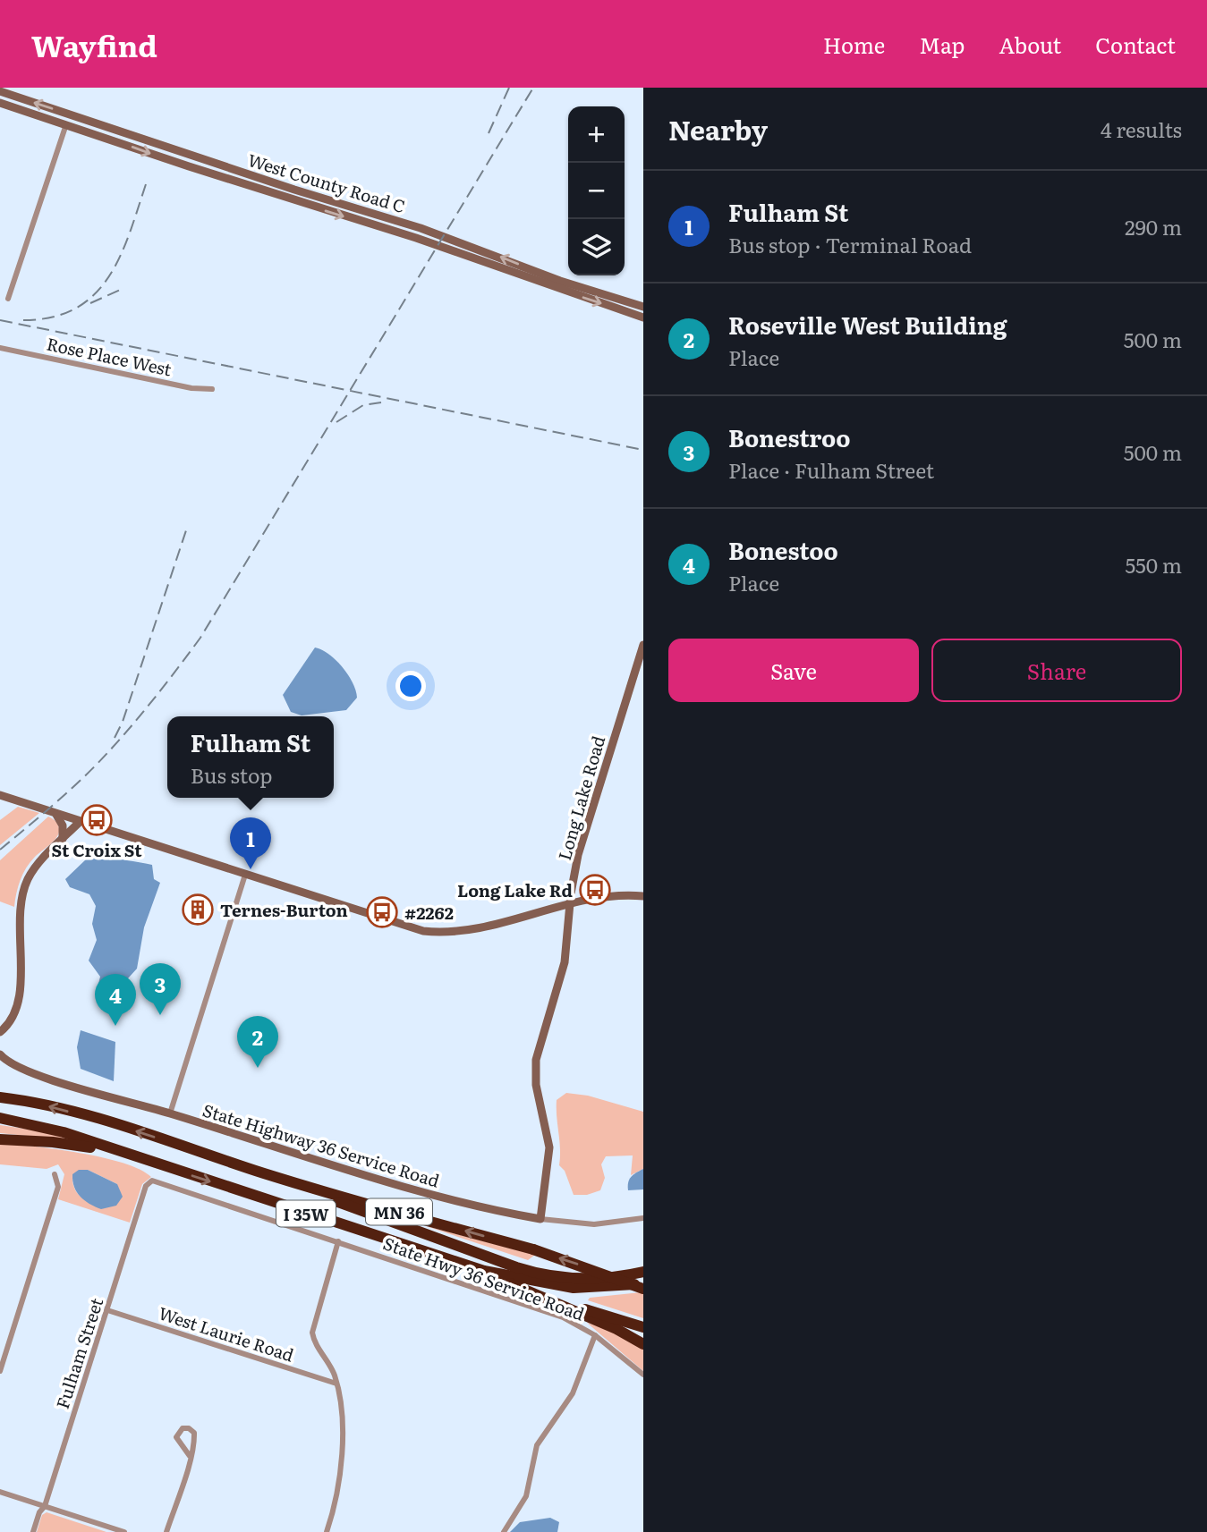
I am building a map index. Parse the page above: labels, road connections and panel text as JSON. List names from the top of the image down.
{
  "streets": {
    "highway": ["MN 36", "I 35W"],
    "street": [
      "West County Road C",
      "Rose Place West",
      "Long Lake Road",
      "State Highway 36 Service Road",
      "State Hwy 36 Service Road",
      "West Laurie Road",
      "Fulham Street"
    ]
  },
  "crossings": [
    ["Long Lake Road", "State Highway 36 Service Road"],
    ["MN 36", "I 35W"],
    ["State Hwy 36 Service Road", "Fulham Street"],
    ["West Laurie Road", "Fulham Street"]
  ],
  "places": {
    "bus stop": ["St Croix St", "Long Lake Rd", "#2262"],
    "building": ["Ternes-Burton"]
  },
  "page": {
    "header": "Wayfind",
    "nav": [
      "Home",
      "Map",
      "About",
      "Contact"
    ],
    "heading": ["Nearby", "4 results"],
    "map_buttons": ["+", "−"],
    "list": [
      {
        "mark": "1",
        "name": "Fulham St",
        "note": "Bus stop · Terminal Road",
        "value": "290 m"
      },
      {
        "mark": "2",
        "name": "Roseville West Building",
        "note": "Place",
        "value": "500 m"
      },
      {
        "mark": "3",
        "name": "Bonestroo",
        "note": "Place · Fulham Street",
        "value": "500 m"
      },
      {
        "mark": "4",
        "name": "Bonestoo",
        "note": "Place",
        "value": "550 m"
      }
    ],
    "buttons": ["Save", "Share"],
    "popup": ["Fulham St", "Bus stop"],
    "pins": [
      "1",
      "3",
      "4",
      "2"
    ]
  }
}
